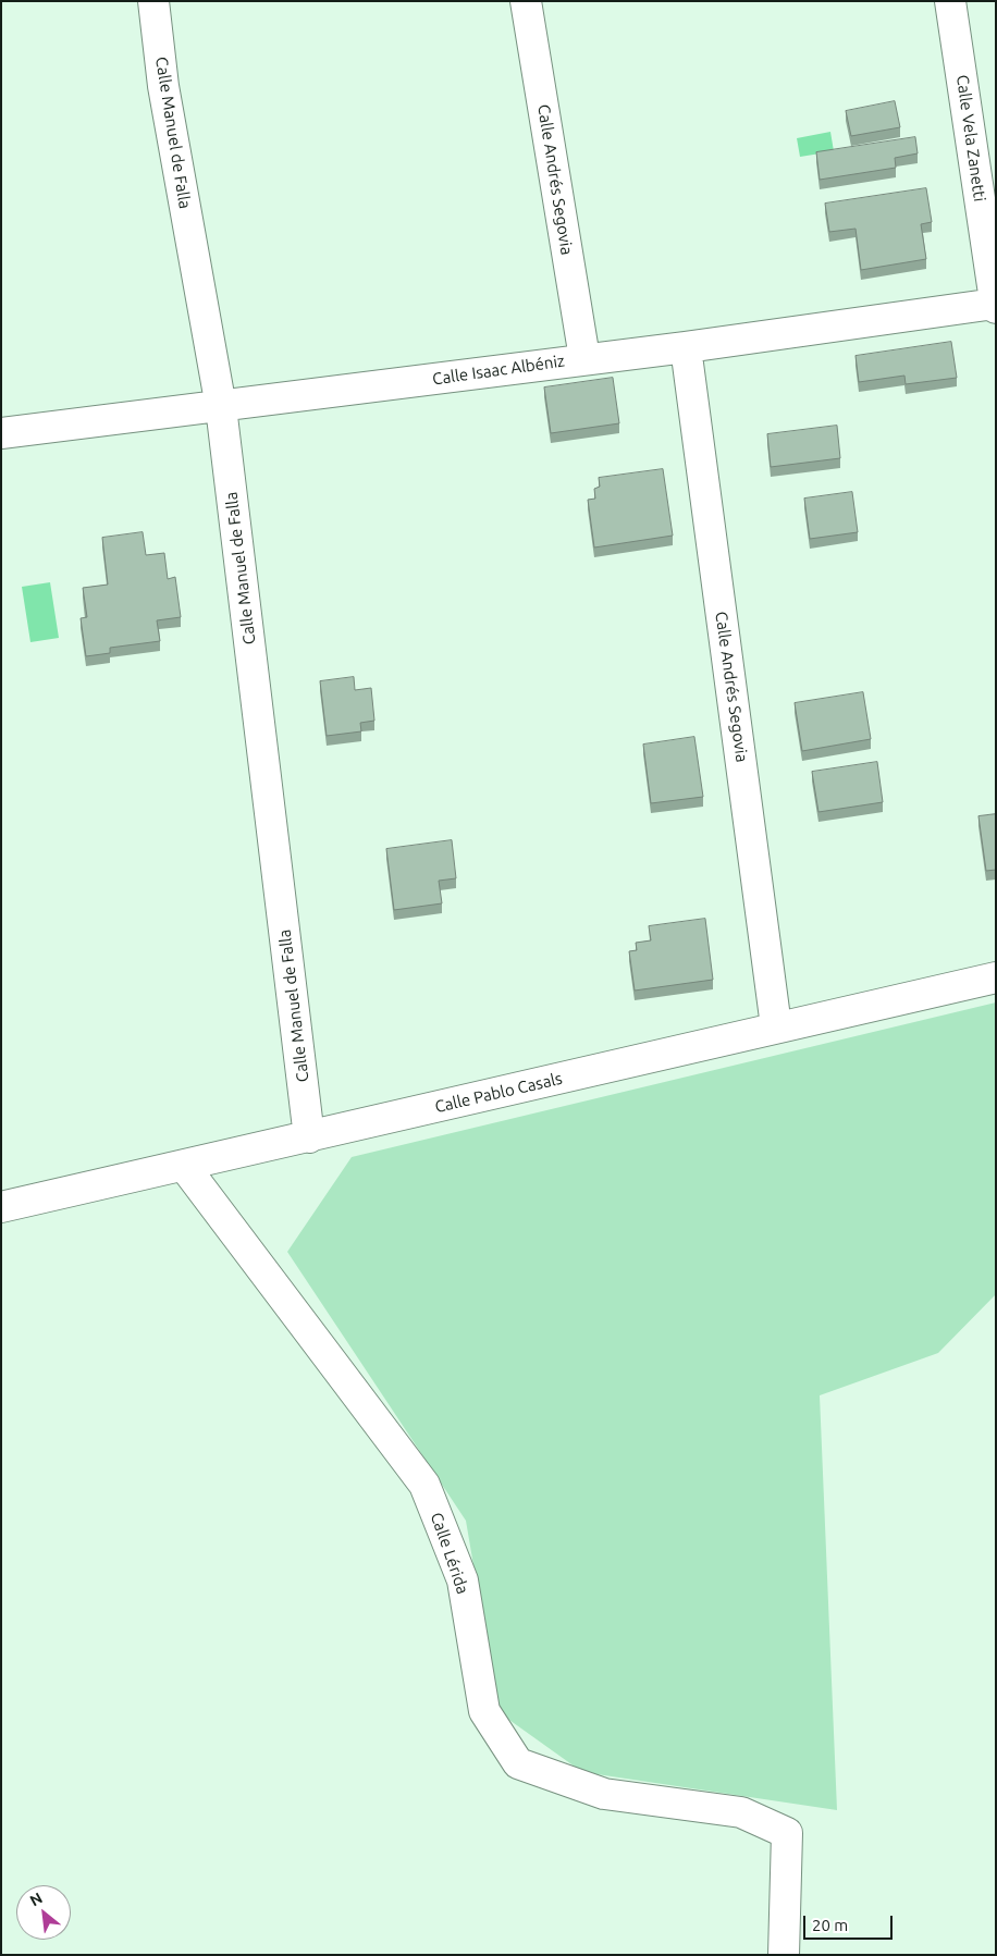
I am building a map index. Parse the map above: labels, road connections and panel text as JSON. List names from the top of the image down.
{
  "streets": {
    "street": [
      "Calle Manuel de Falla",
      "Calle Vela Zanetti",
      "Calle Andrés Segovia",
      "Calle Isaac Albéniz",
      "Calle Pablo Casals",
      "Calle Lérida"
    ]
  },
  "crossings": [
    ["Calle Manuel de Falla", "Calle Isaac Albéniz"],
    ["Calle Manuel de Falla", "Calle Pablo Casals"],
    ["Calle Vela Zanetti", "Calle Isaac Albéniz"],
    ["Calle Andrés Segovia", "Calle Isaac Albéniz"],
    ["Calle Andrés Segovia", "Calle Pablo Casals"],
    ["Calle Pablo Casals", "Calle Lérida"]
  ],
  "scale_bar": "20 m",
  "north": "top left"
}
